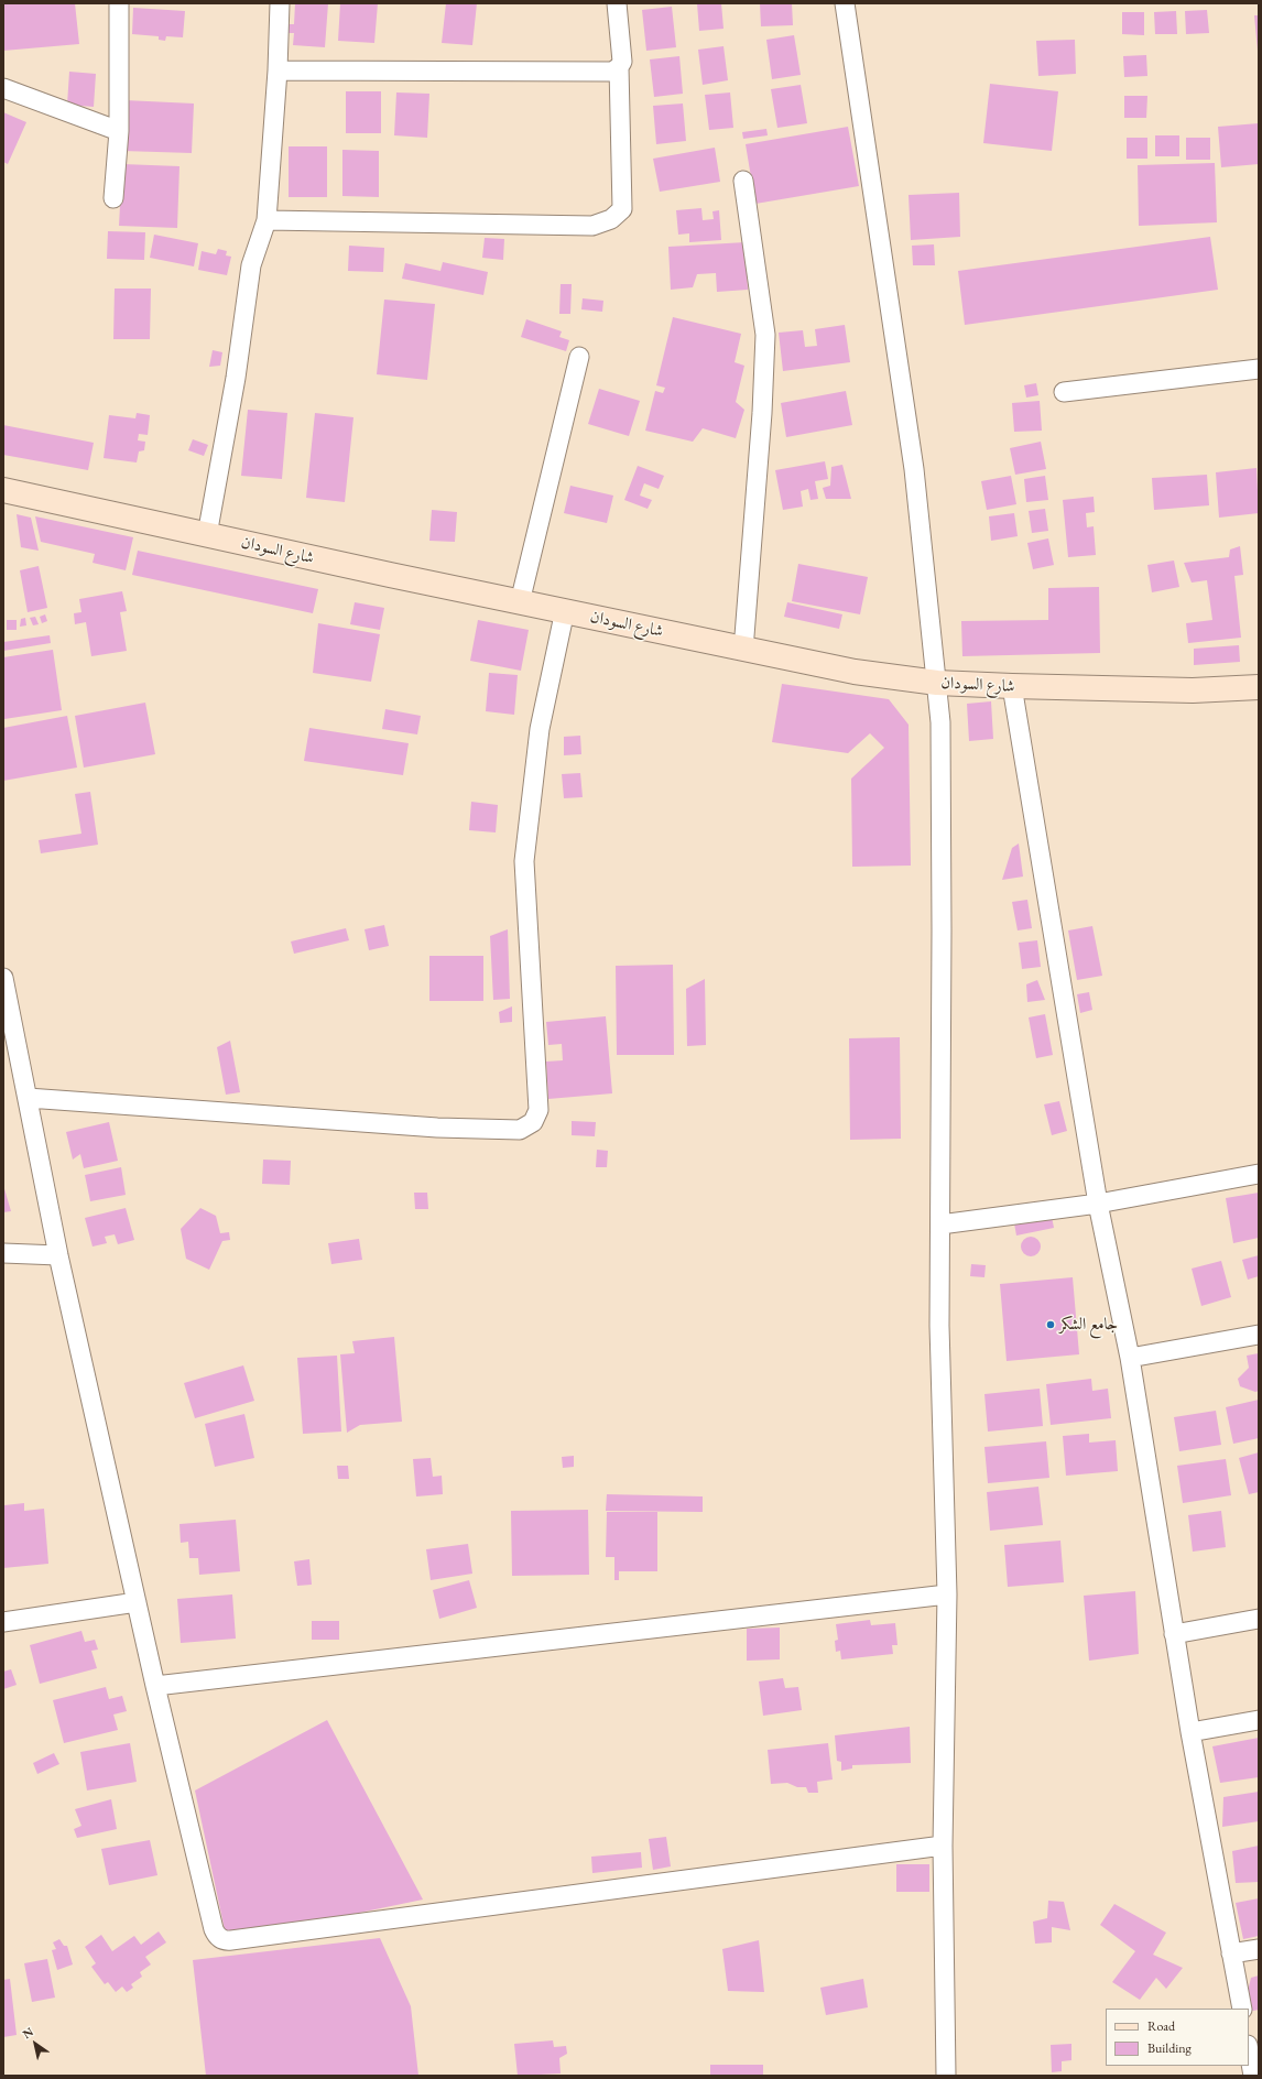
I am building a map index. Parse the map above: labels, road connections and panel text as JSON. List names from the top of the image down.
{
  "streets": {
    "main road": ["شارع السودان"]
  },
  "places": ["جامع الشكر"],
  "legend": ["Road", "Building"],
  "north": "top left"
}
